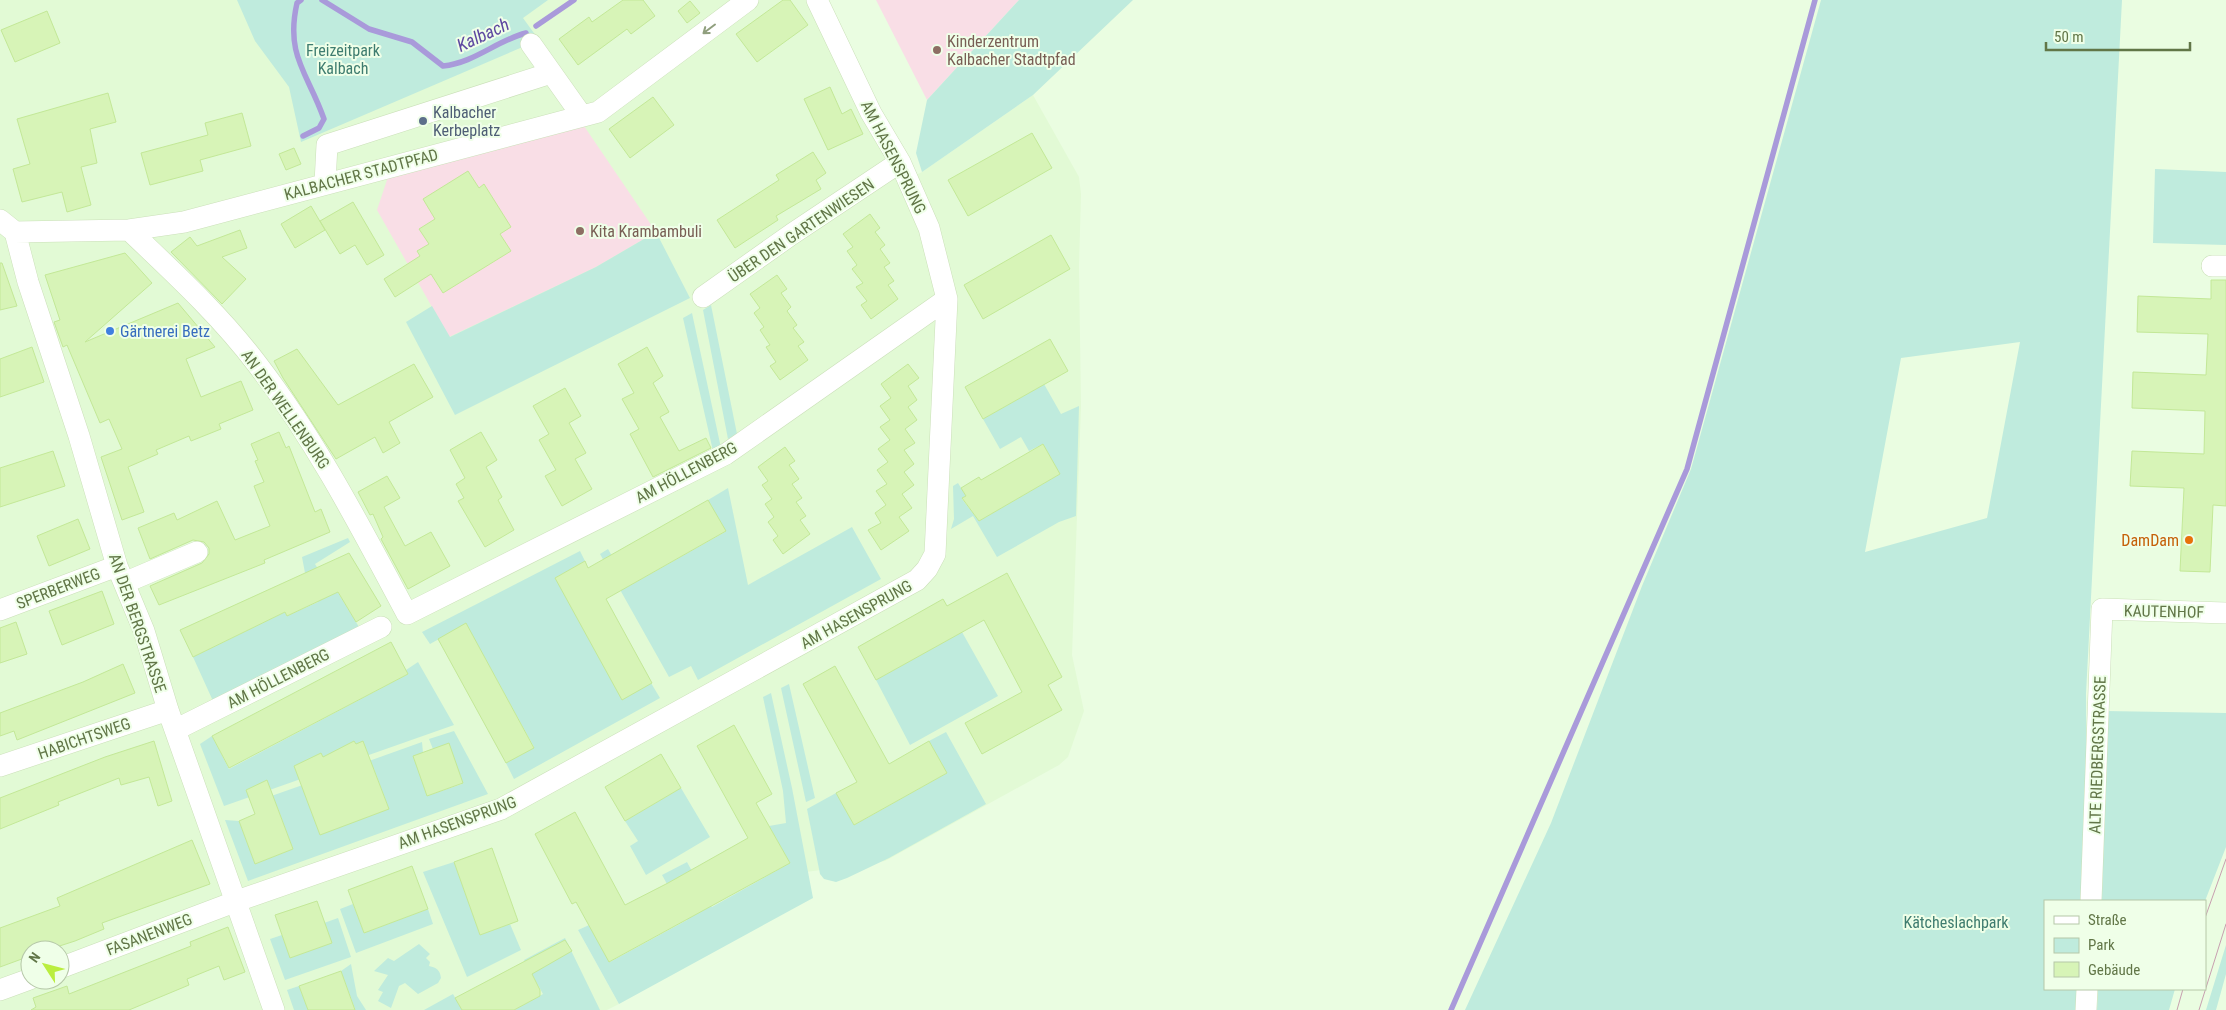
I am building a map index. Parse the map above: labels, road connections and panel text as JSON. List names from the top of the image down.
{
  "streets": {
    "street": [
      "AM HASENSPRUNG",
      "KALBACHER STADTPFAD",
      "ÜBER DEN GARTENWIESEN",
      "AN DER WELLENBURG",
      "AM HÖLLENBERG",
      "SPERBERWEG",
      "KAUTENHOF",
      "AN DER BERGSTRASSE",
      "HABICHTSWEG",
      "ALTE RIEDBERGSTRASSE",
      "FASANENWEG"
    ]
  },
  "crossings": [
    ["AM HASENSPRUNG", "ÜBER DEN GARTENWIESEN"],
    ["AM HASENSPRUNG", "AM HÖLLENBERG"],
    ["AM HASENSPRUNG", "AN DER BERGSTRASSE"],
    ["AM HASENSPRUNG", "FASANENWEG"],
    ["KALBACHER STADTPFAD", "AN DER WELLENBURG"],
    ["KALBACHER STADTPFAD", "AN DER BERGSTRASSE"],
    ["AN DER WELLENBURG", "AM HÖLLENBERG"],
    ["AM HÖLLENBERG", "AN DER BERGSTRASSE"],
    ["SPERBERWEG", "AN DER BERGSTRASSE"],
    ["KAUTENHOF", "ALTE RIEDBERGSTRASSE"],
    ["AN DER BERGSTRASSE", "HABICHTSWEG"],
    ["AN DER BERGSTRASSE", "FASANENWEG"]
  ],
  "water": ["Kalbach"],
  "parks": ["Freizeitpark Kalbach", "Kätcheslachpark"],
  "places": [
    "Kinderzentrum Kalbacher Stadtpfad",
    "Kalbacher Kerbeplatz",
    "Kita Krambambuli",
    "Gärtnerei Betz",
    "DamDam"
  ],
  "legend": ["Straße", "Park", "Gebäude"],
  "scale_bar": "50 m",
  "north": "top left"
}
